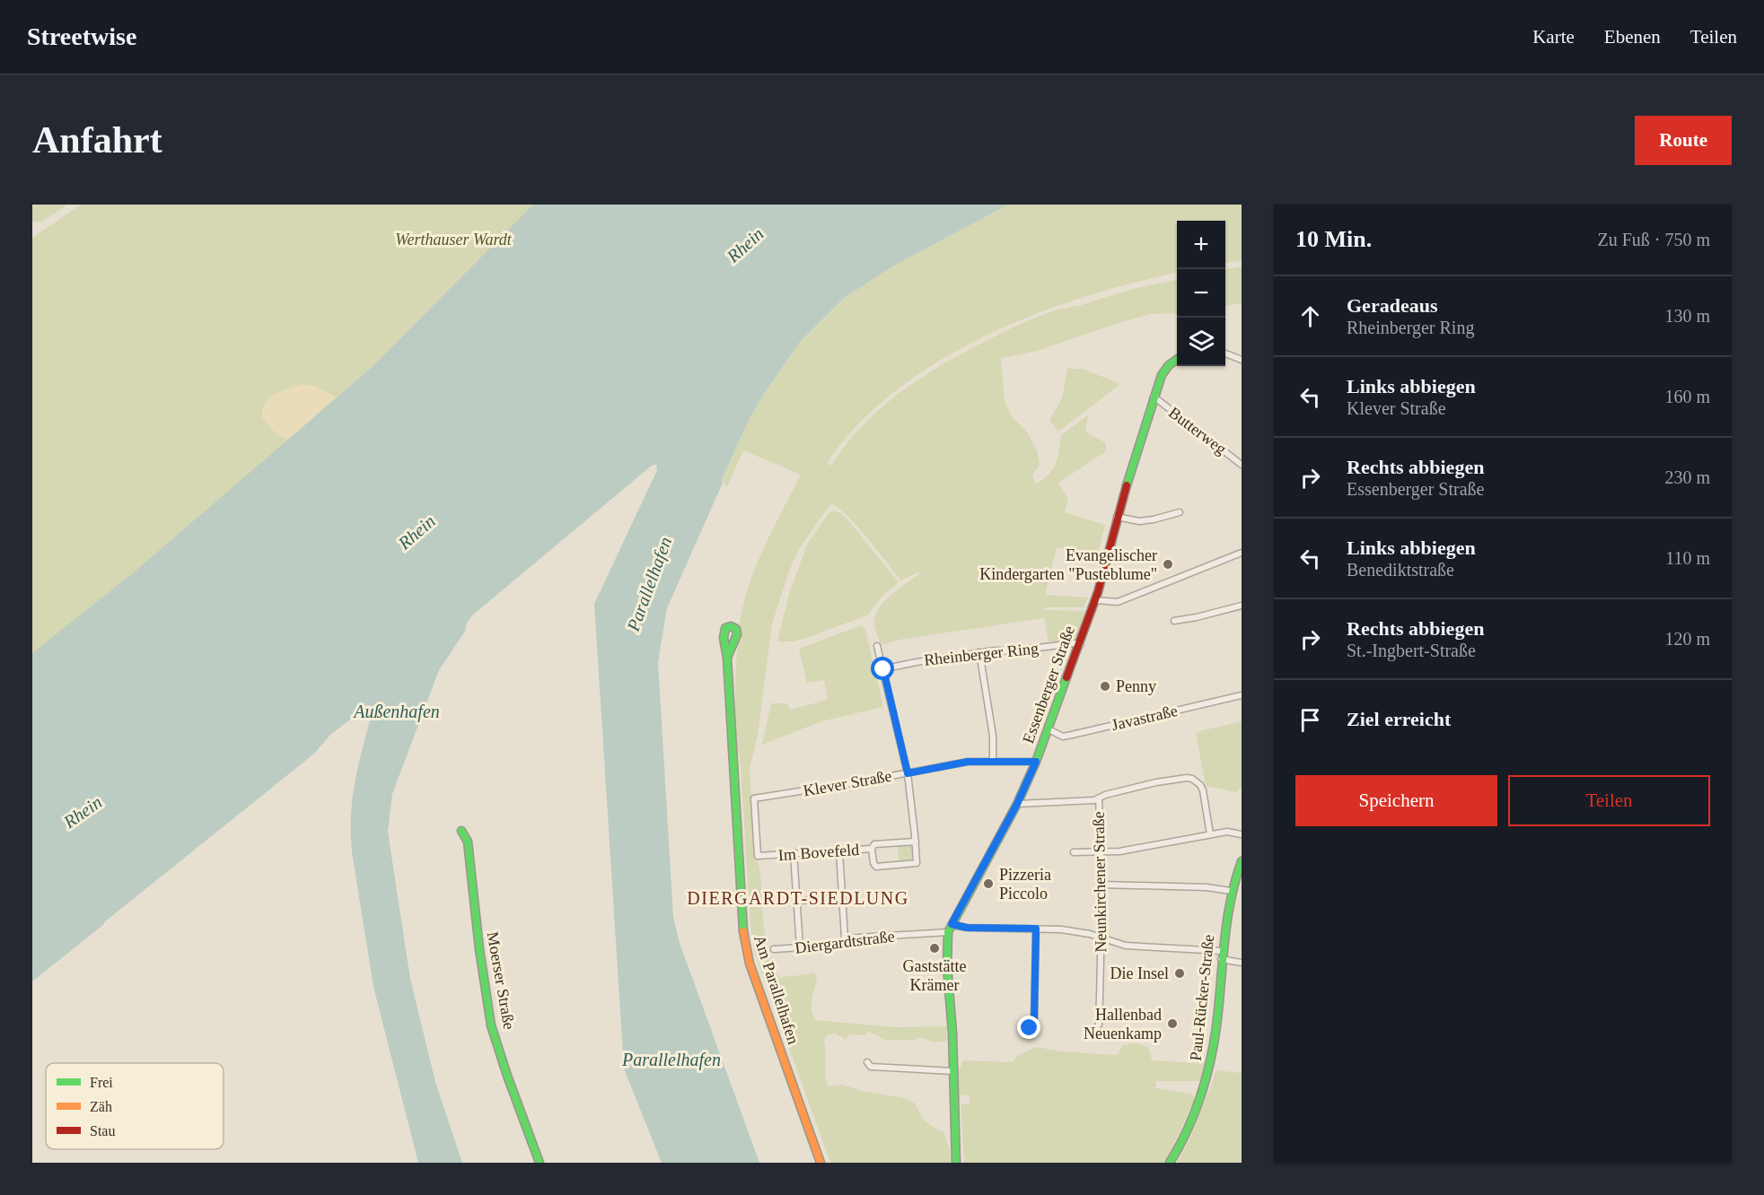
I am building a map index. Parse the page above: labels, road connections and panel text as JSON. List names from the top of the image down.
{
  "streets": {
    "street": [
      "Butterweg",
      "Rheinberger Ring",
      "Essenberger Straße",
      "Javastraße",
      "Klever Straße",
      "Im Bovefeld",
      "Neunkirchener Straße",
      "Diergardtstraße",
      "Moerser Straße",
      "Am Parallelhafen",
      "Paul-Rücker-Straße"
    ]
  },
  "crossings": [
    ["Butterweg", "Essenberger Straße"],
    ["Rheinberger Ring", "Essenberger Straße"],
    ["Essenberger Straße", "Javastraße"],
    ["Essenberger Straße", "Klever Straße"],
    ["Essenberger Straße", "Diergardtstraße"],
    ["Klever Straße", "Im Bovefeld"]
  ],
  "districts": ["DIERGARDT-SIEDLUNG"],
  "water": ["Rhein", "Parallelhafen", "Außenhafen"],
  "parks": ["Werthauser Wardt"],
  "places": [
    "Evangelischer Kindergarten \"Pusteblume\"",
    "Penny",
    "Pizzeria Piccolo",
    "Gaststätte Krämer",
    "Die Insel",
    "Hallenbad Neuenkamp"
  ],
  "legend": ["Frei", "Zäh", "Stau"],
  "page": {
    "header": "Streetwise",
    "nav": ["Karte", "Ebenen", "Teilen"],
    "buttons": [
      "Route",
      ["Speichern", "Teilen"]
    ],
    "title": "Anfahrt",
    "heading": ["10 Min.", "Zu Fuß · 750 m"],
    "map_buttons": ["+", "−"],
    "list": [
      ["Geradeaus", "Rheinberger Ring", "130 m"],
      ["Links abbiegen", "Klever Straße", "160 m"],
      ["Rechts abbiegen", "Essenberger Straße", "230 m"],
      ["Links abbiegen", "Benediktstraße", "110 m"],
      ["Rechts abbiegen", "St.-Ingbert-Straße", "120 m"],
      "Ziel erreicht"
    ]
  }
}
